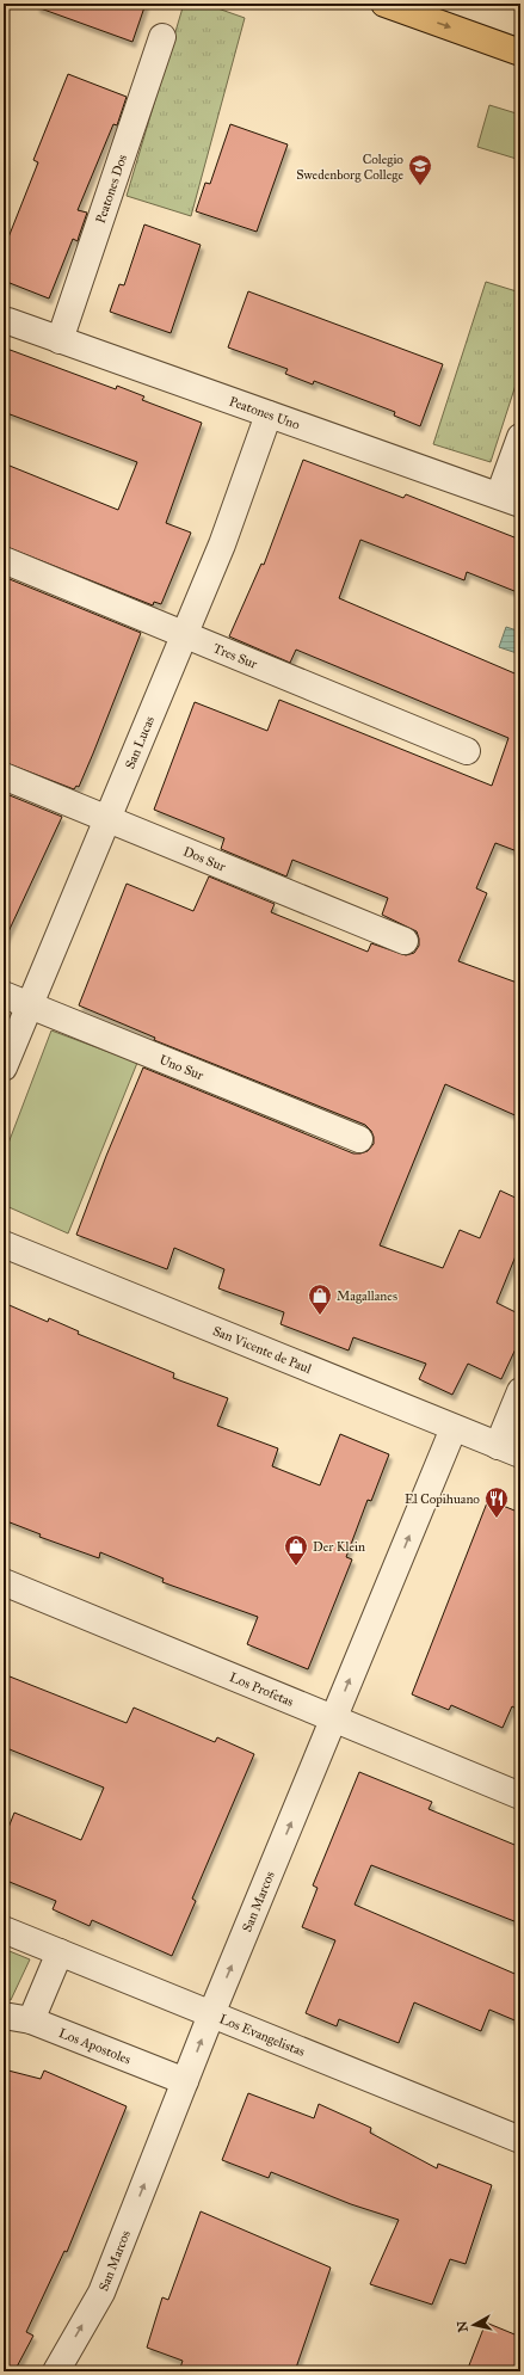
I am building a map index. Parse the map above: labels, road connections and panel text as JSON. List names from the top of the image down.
{
  "streets": {
    "street": [
      "Peatones Dos",
      "Peatones Uno",
      "Tres Sur",
      "San Lucas",
      "Dos Sur",
      "Uno Sur",
      "San Vicente de Paul",
      "Los Profetas",
      "San Marcos",
      "Los Evangelistas",
      "Los Apostoles"
    ]
  },
  "crossings": [
    ["Peatones Dos", "Peatones Uno"],
    ["Peatones Uno", "San Lucas"],
    ["Tres Sur", "San Lucas"],
    ["San Lucas", "Dos Sur"],
    ["San Lucas", "Uno Sur"],
    ["San Vicente de Paul", "San Marcos"],
    ["Los Profetas", "San Marcos"],
    ["San Marcos", "Los Evangelistas"],
    ["San Marcos", "Los Apostoles"]
  ],
  "one_way": ["San Marcos"],
  "places": {
    "school or university": ["Colegio Swedenborg College"],
    "shop": ["Magallanes", "Der Klein"],
    "restaurant": ["El Copihuano"]
  },
  "north": "left"
}
